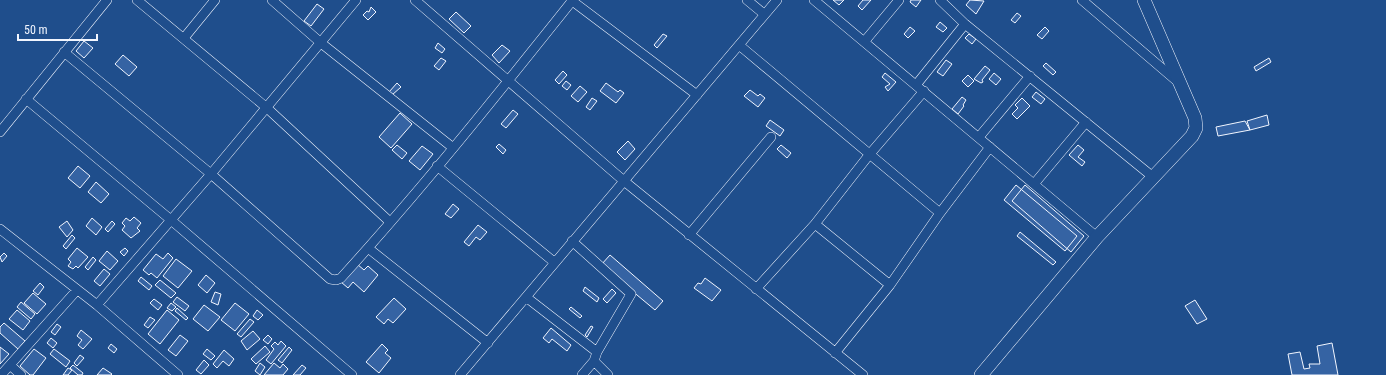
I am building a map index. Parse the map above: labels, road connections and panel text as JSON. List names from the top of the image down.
{
  "scale_bar": "50 m"
}
